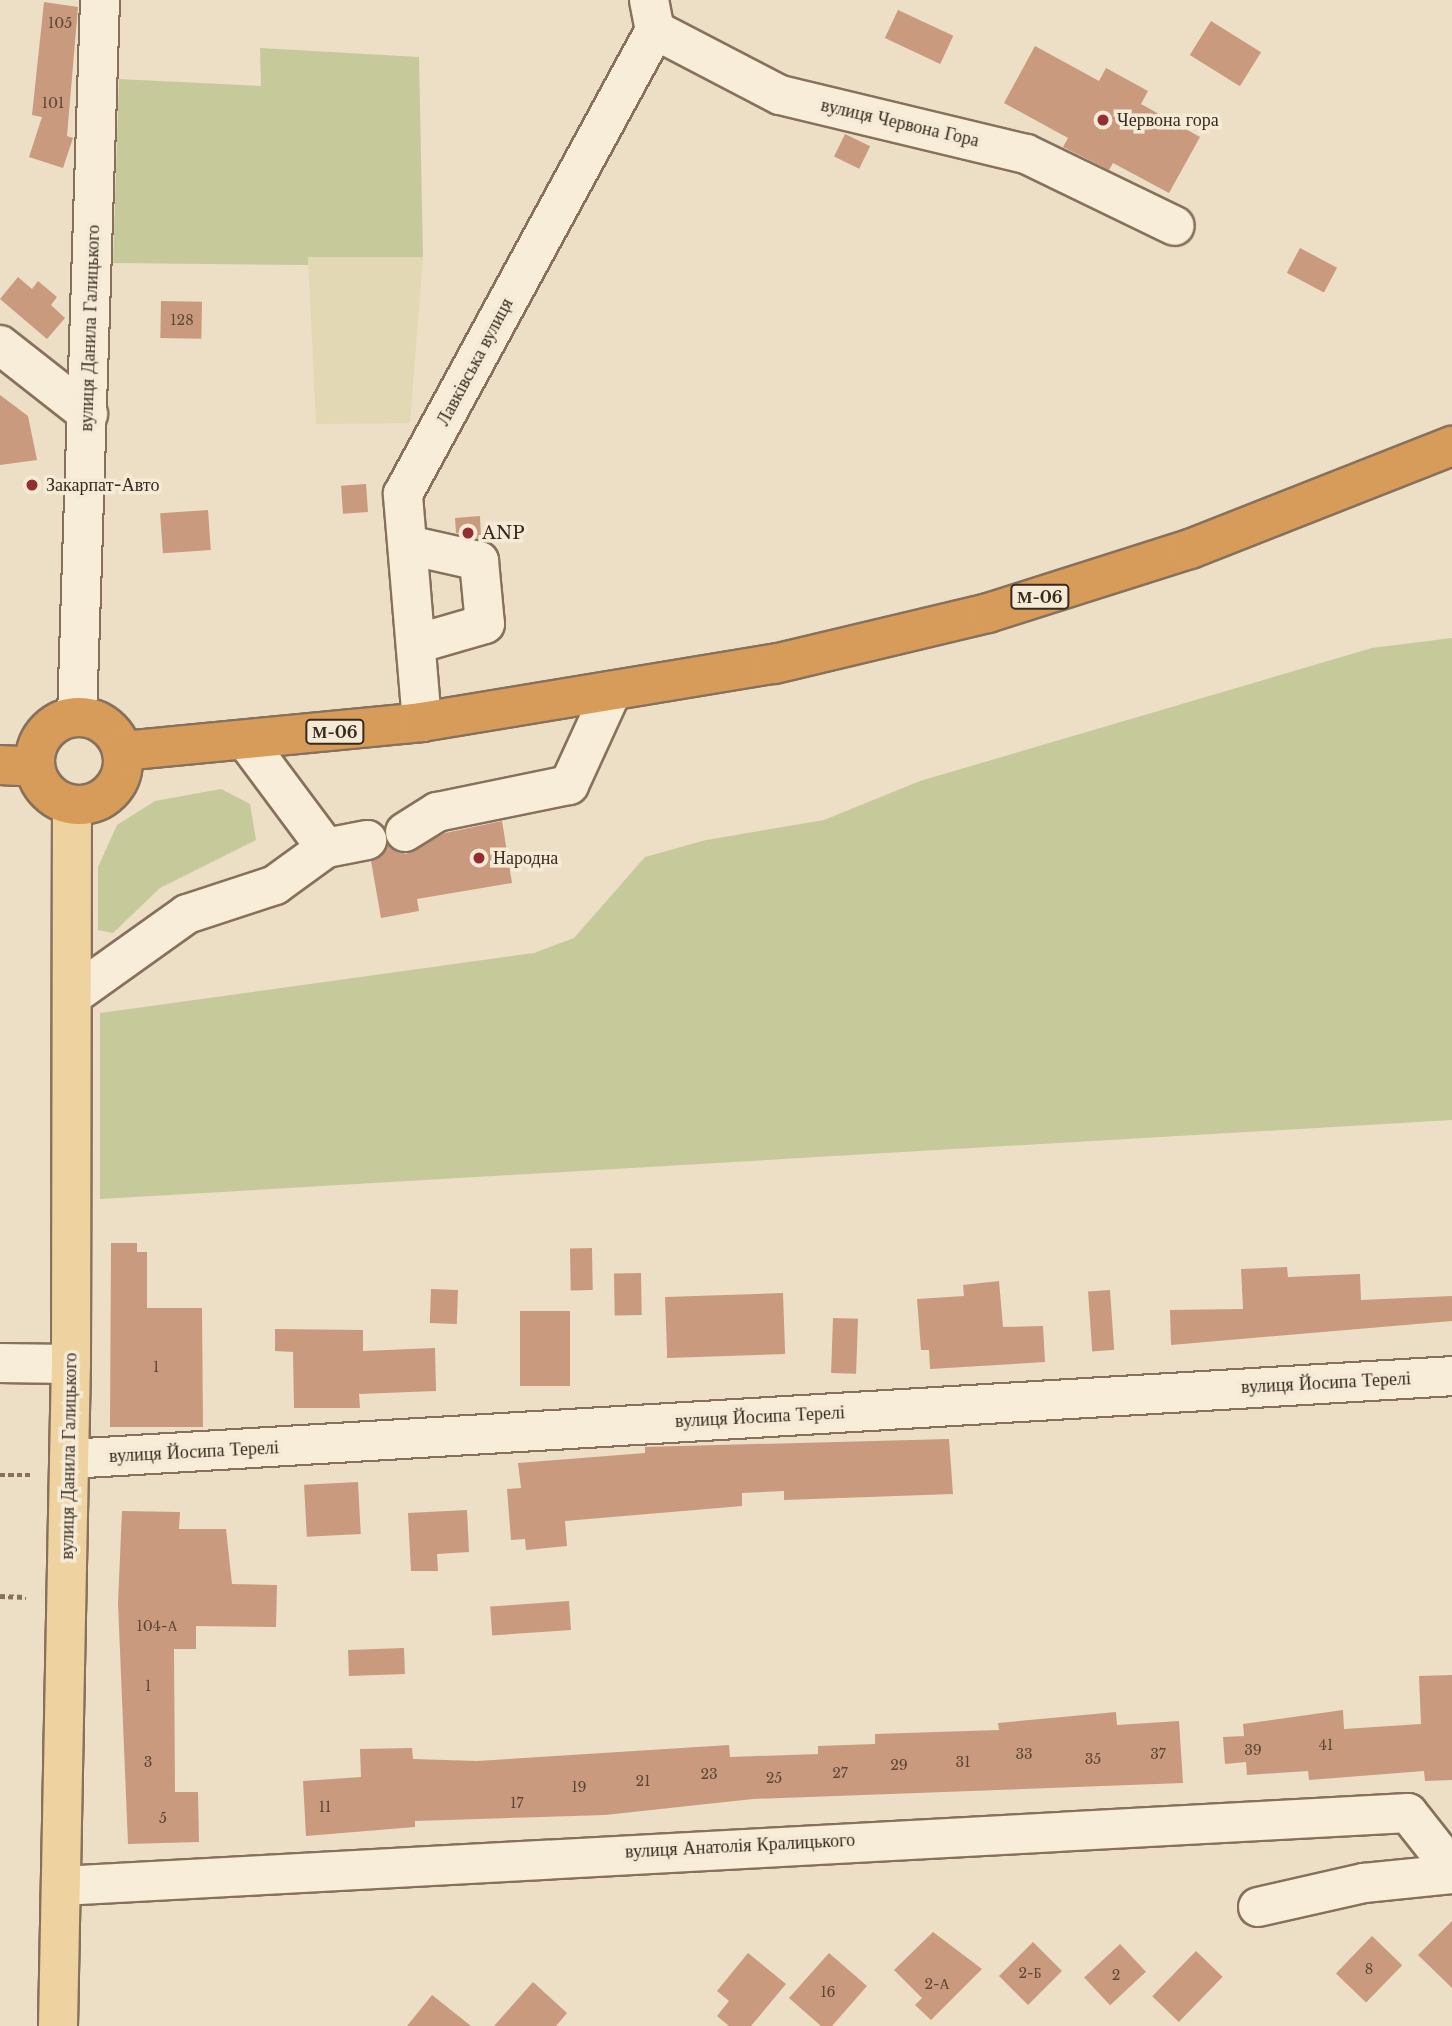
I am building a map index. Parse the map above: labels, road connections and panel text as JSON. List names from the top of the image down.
{
  "streets": {
    "highway": ["М-06"],
    "main road": ["вулиця Данила Галицького"],
    "street": [
      "вулиця Червона Гора",
      "Лавківська вулиця",
      "вулиця Йосипа Терелі",
      "вулиця Анатолія Кралицького"
    ]
  },
  "crossings": [
    ["вулиця Червона Гора", "Лавківська вулиця"],
    ["вулиця Данила Галицького", "М-06"],
    ["вулиця Данила Галицького", "вулиця Йосипа Терелі"],
    ["вулиця Данила Галицького", "вулиця Анатолія Кралицького"],
    ["Лавківська вулиця", "М-06"]
  ],
  "places": [
    "Червона гора",
    "Закарпат-Авто",
    "ANP",
    "Народна"
  ],
  "house_numbers": [
    "105",
    "101",
    "128",
    "1",
    "104-А",
    "1",
    "41",
    "39",
    "33",
    "37",
    "35",
    "3",
    "31",
    "29",
    "27",
    "23",
    "25",
    "21",
    "19",
    "17",
    "11",
    "5",
    "8",
    "2-Б",
    "2",
    "2-А",
    "16"
  ]
}
